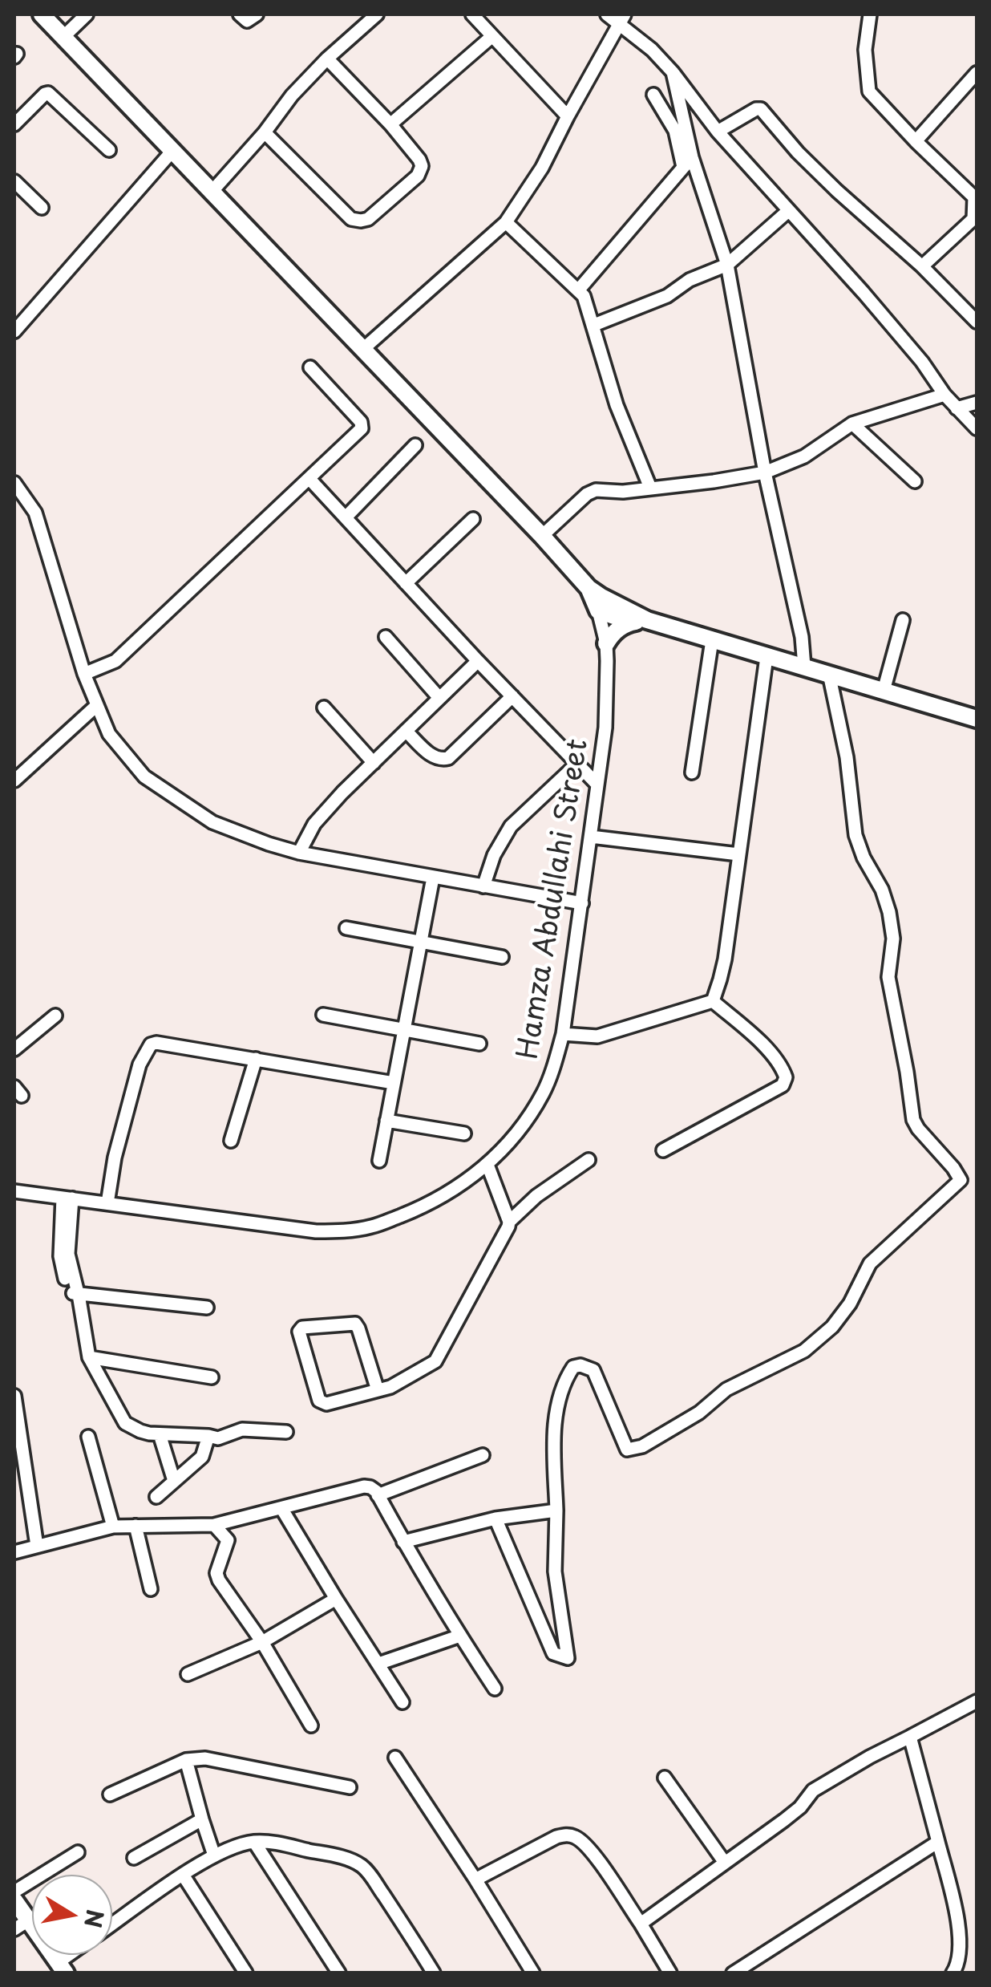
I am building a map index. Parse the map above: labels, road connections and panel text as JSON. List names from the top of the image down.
{
  "streets": {
    "street": ["Hamza Abdullahi Street"]
  },
  "north": "right"
}
